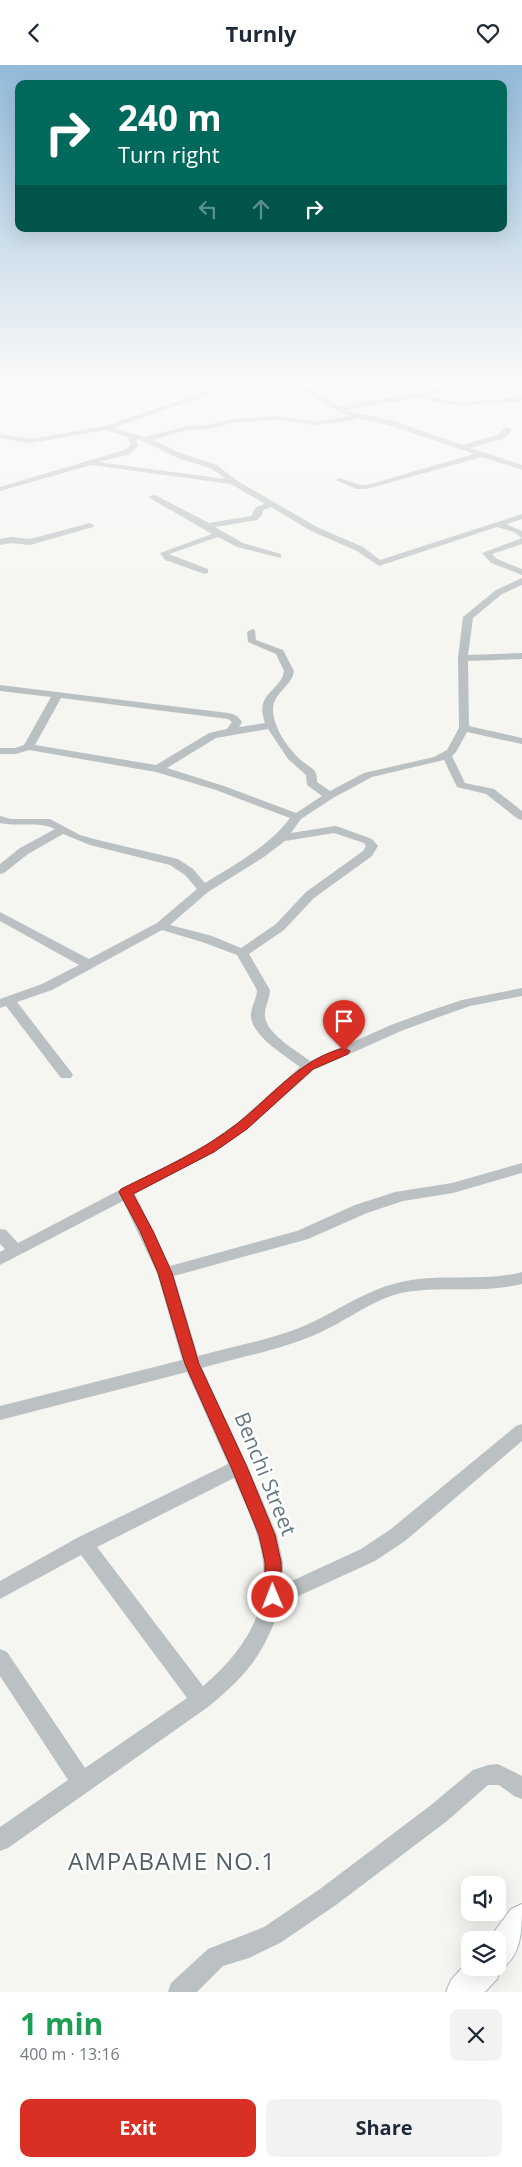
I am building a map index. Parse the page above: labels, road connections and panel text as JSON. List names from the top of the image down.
{
  "streets": {
    "street": ["Benchi Street"]
  },
  "districts": ["AMPABAME NO.1"],
  "page": {
    "header": "Turnly",
    "turn": ["240 m", "Turn right"],
    "heading": ["1 min", "400 m · 13:16"],
    "buttons": ["Exit", "Share"]
  }
}
